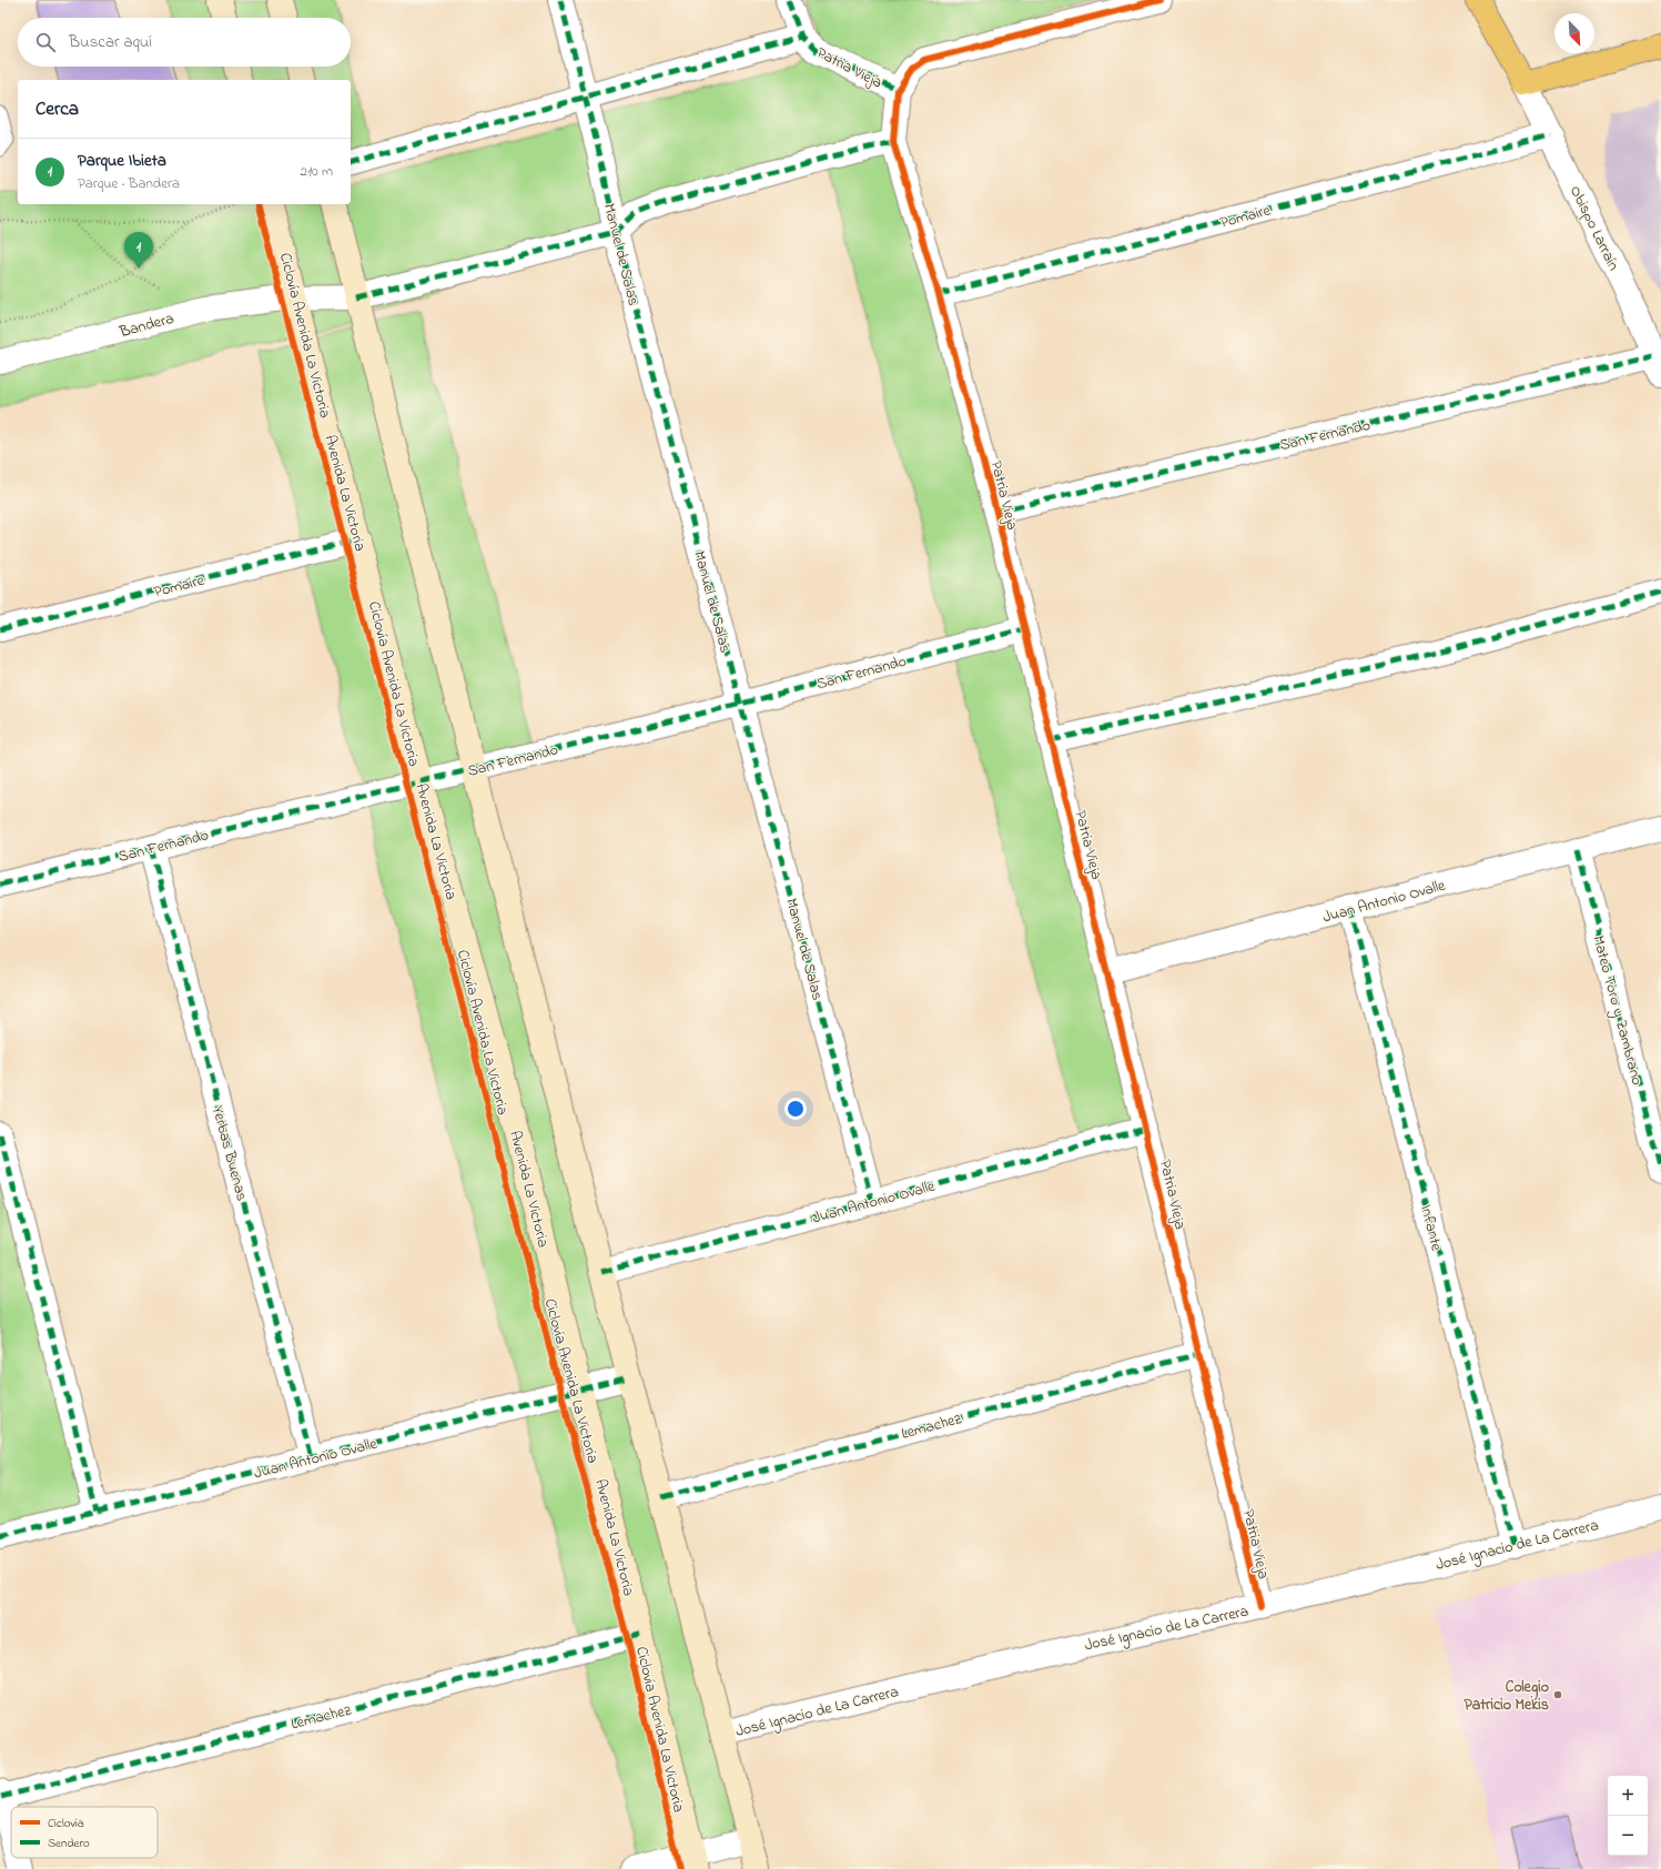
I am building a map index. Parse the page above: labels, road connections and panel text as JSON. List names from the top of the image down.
{
  "streets": {
    "main road": ["Avenida La Victoria"],
    "street": [
      "Patria Vieja",
      "Pomaire",
      "Obispo Larraín",
      "Manuel de Salas",
      "Bandera",
      "San Fernando",
      "Juan Antonio Ovalle",
      "Mateo Toro y Zambrano",
      "Yerbas Buenas",
      "Infante",
      "Lemachez",
      "José Ignacio de La Carrera"
    ],
    "cycle path": ["Ciclovía Avenida La Victoria"]
  },
  "crossings": [
    ["Patria Vieja", "Pomaire"],
    ["Patria Vieja", "San Fernando"],
    ["Patria Vieja", "Juan Antonio Ovalle"],
    ["Patria Vieja", "Lemachez"],
    ["Patria Vieja", "José Ignacio de La Carrera"],
    ["Pomaire", "Obispo Larraín"],
    ["Pomaire", "Avenida La Victoria"],
    ["Obispo Larraín", "San Fernando"],
    ["Manuel de Salas", "Bandera"],
    ["Manuel de Salas", "San Fernando"],
    ["Manuel de Salas", "Juan Antonio Ovalle"],
    ["Bandera", "Avenida La Victoria"],
    ["San Fernando", "Avenida La Victoria"],
    ["San Fernando", "Yerbas Buenas"],
    ["Avenida La Victoria", "Juan Antonio Ovalle"],
    ["Avenida La Victoria", "Lemachez"],
    ["Juan Antonio Ovalle", "Mateo Toro y Zambrano"],
    ["Juan Antonio Ovalle", "Yerbas Buenas"],
    ["Juan Antonio Ovalle", "Infante"],
    ["Infante", "José Ignacio de La Carrera"]
  ],
  "places": ["Colegio Patricio Mekis"],
  "legend": ["Ciclovía", "Sendero"],
  "north": "bottom right",
  "page": {
    "search": "Buscar aquí",
    "heading": "Cerca",
    "list": [
      {
        "mark": "1",
        "name": "Parque Ibieta",
        "note": "Parque · Bandera",
        "value": "210 m"
      }
    ],
    "pins": "1",
    "map_buttons": ["+", "−"]
  }
}
